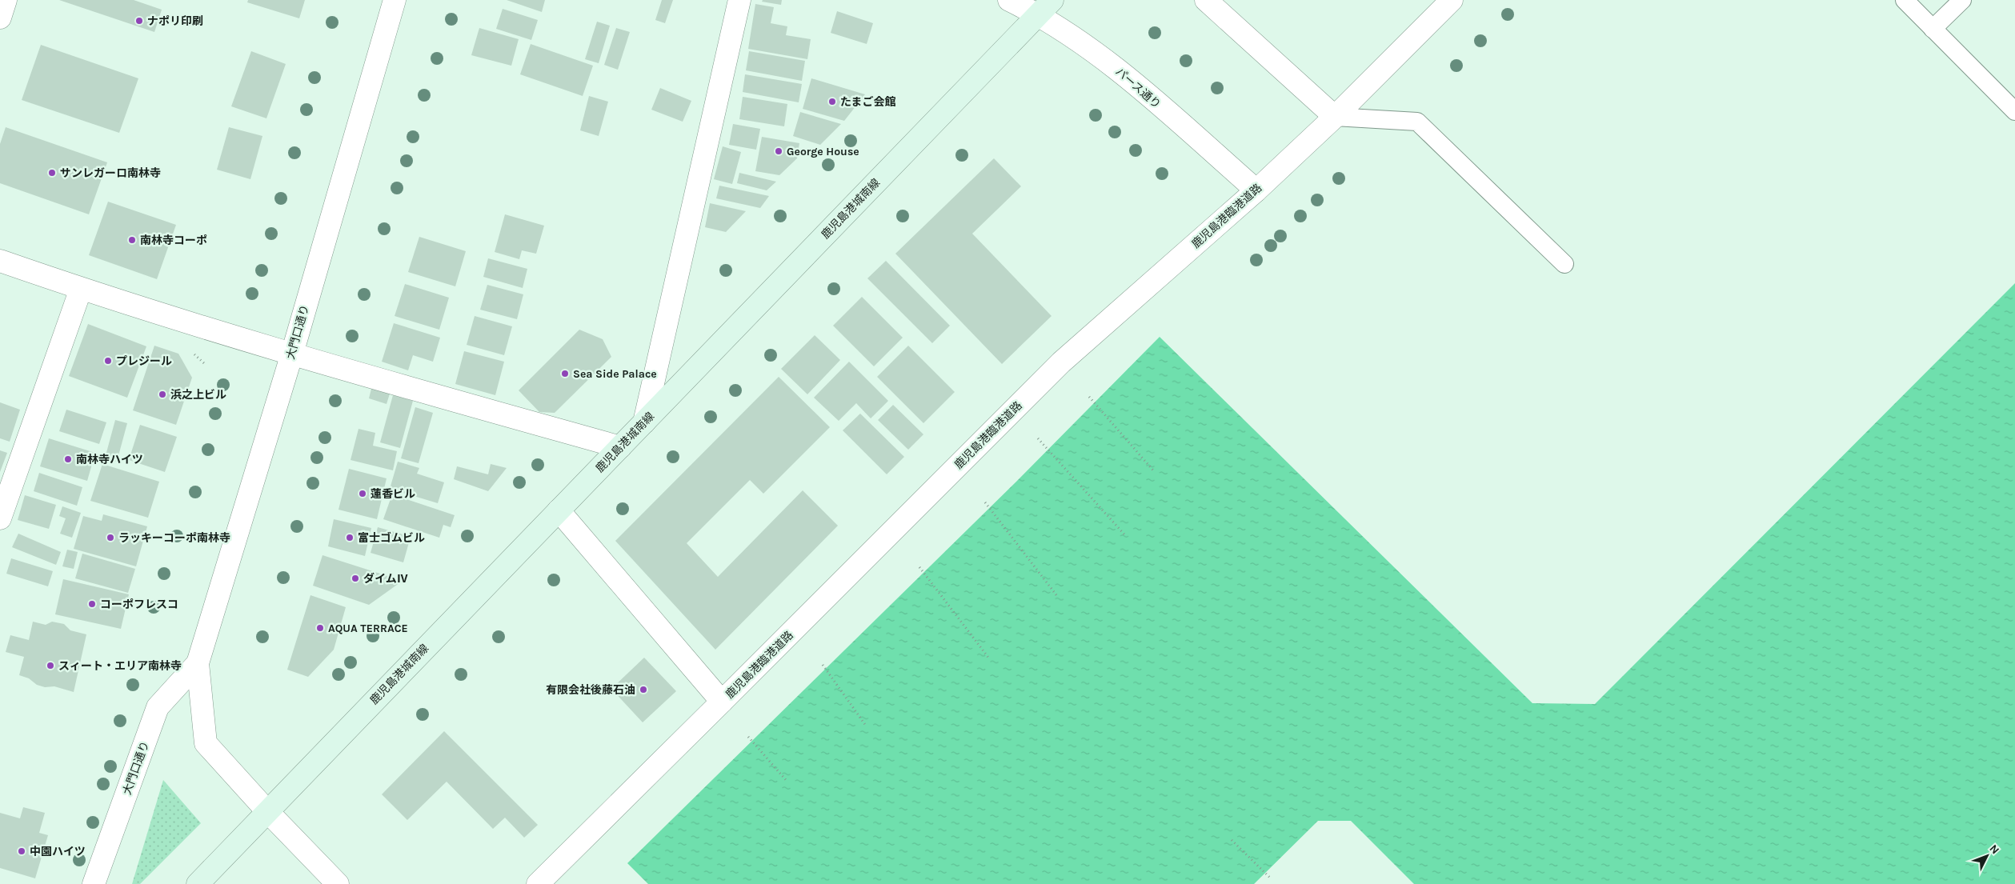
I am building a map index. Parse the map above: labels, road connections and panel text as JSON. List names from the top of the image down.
{
  "streets": {
    "main road": ["鹿児島港城南線"],
    "street": ["パース通り", "鹿児島港臨港道路", "大門口通り"]
  },
  "crossings": [
    ["パース通り", "鹿児島港城南線"],
    ["パース通り", "鹿児島港臨港道路"],
    ["鹿児島港城南線", "大門口通り"]
  ],
  "places": [
    "ナポリ印刷",
    "たまご会館",
    "George House",
    "サンレガーロ南林寺",
    "南林寺コーポ",
    "プレジール",
    "Sea Side Palace",
    "浜之上ビル",
    "南林寺ハイツ",
    "蓮香ビル",
    "ラッキーコーポ南林寺",
    "富士ゴムビル",
    "ダイムⅣ",
    "コーポフレスコ",
    "AQUA TERRACE",
    "スィート・エリア南林寺",
    "有限会社後藤石油",
    "中園ハイツ"
  ],
  "north": "top right"
}
